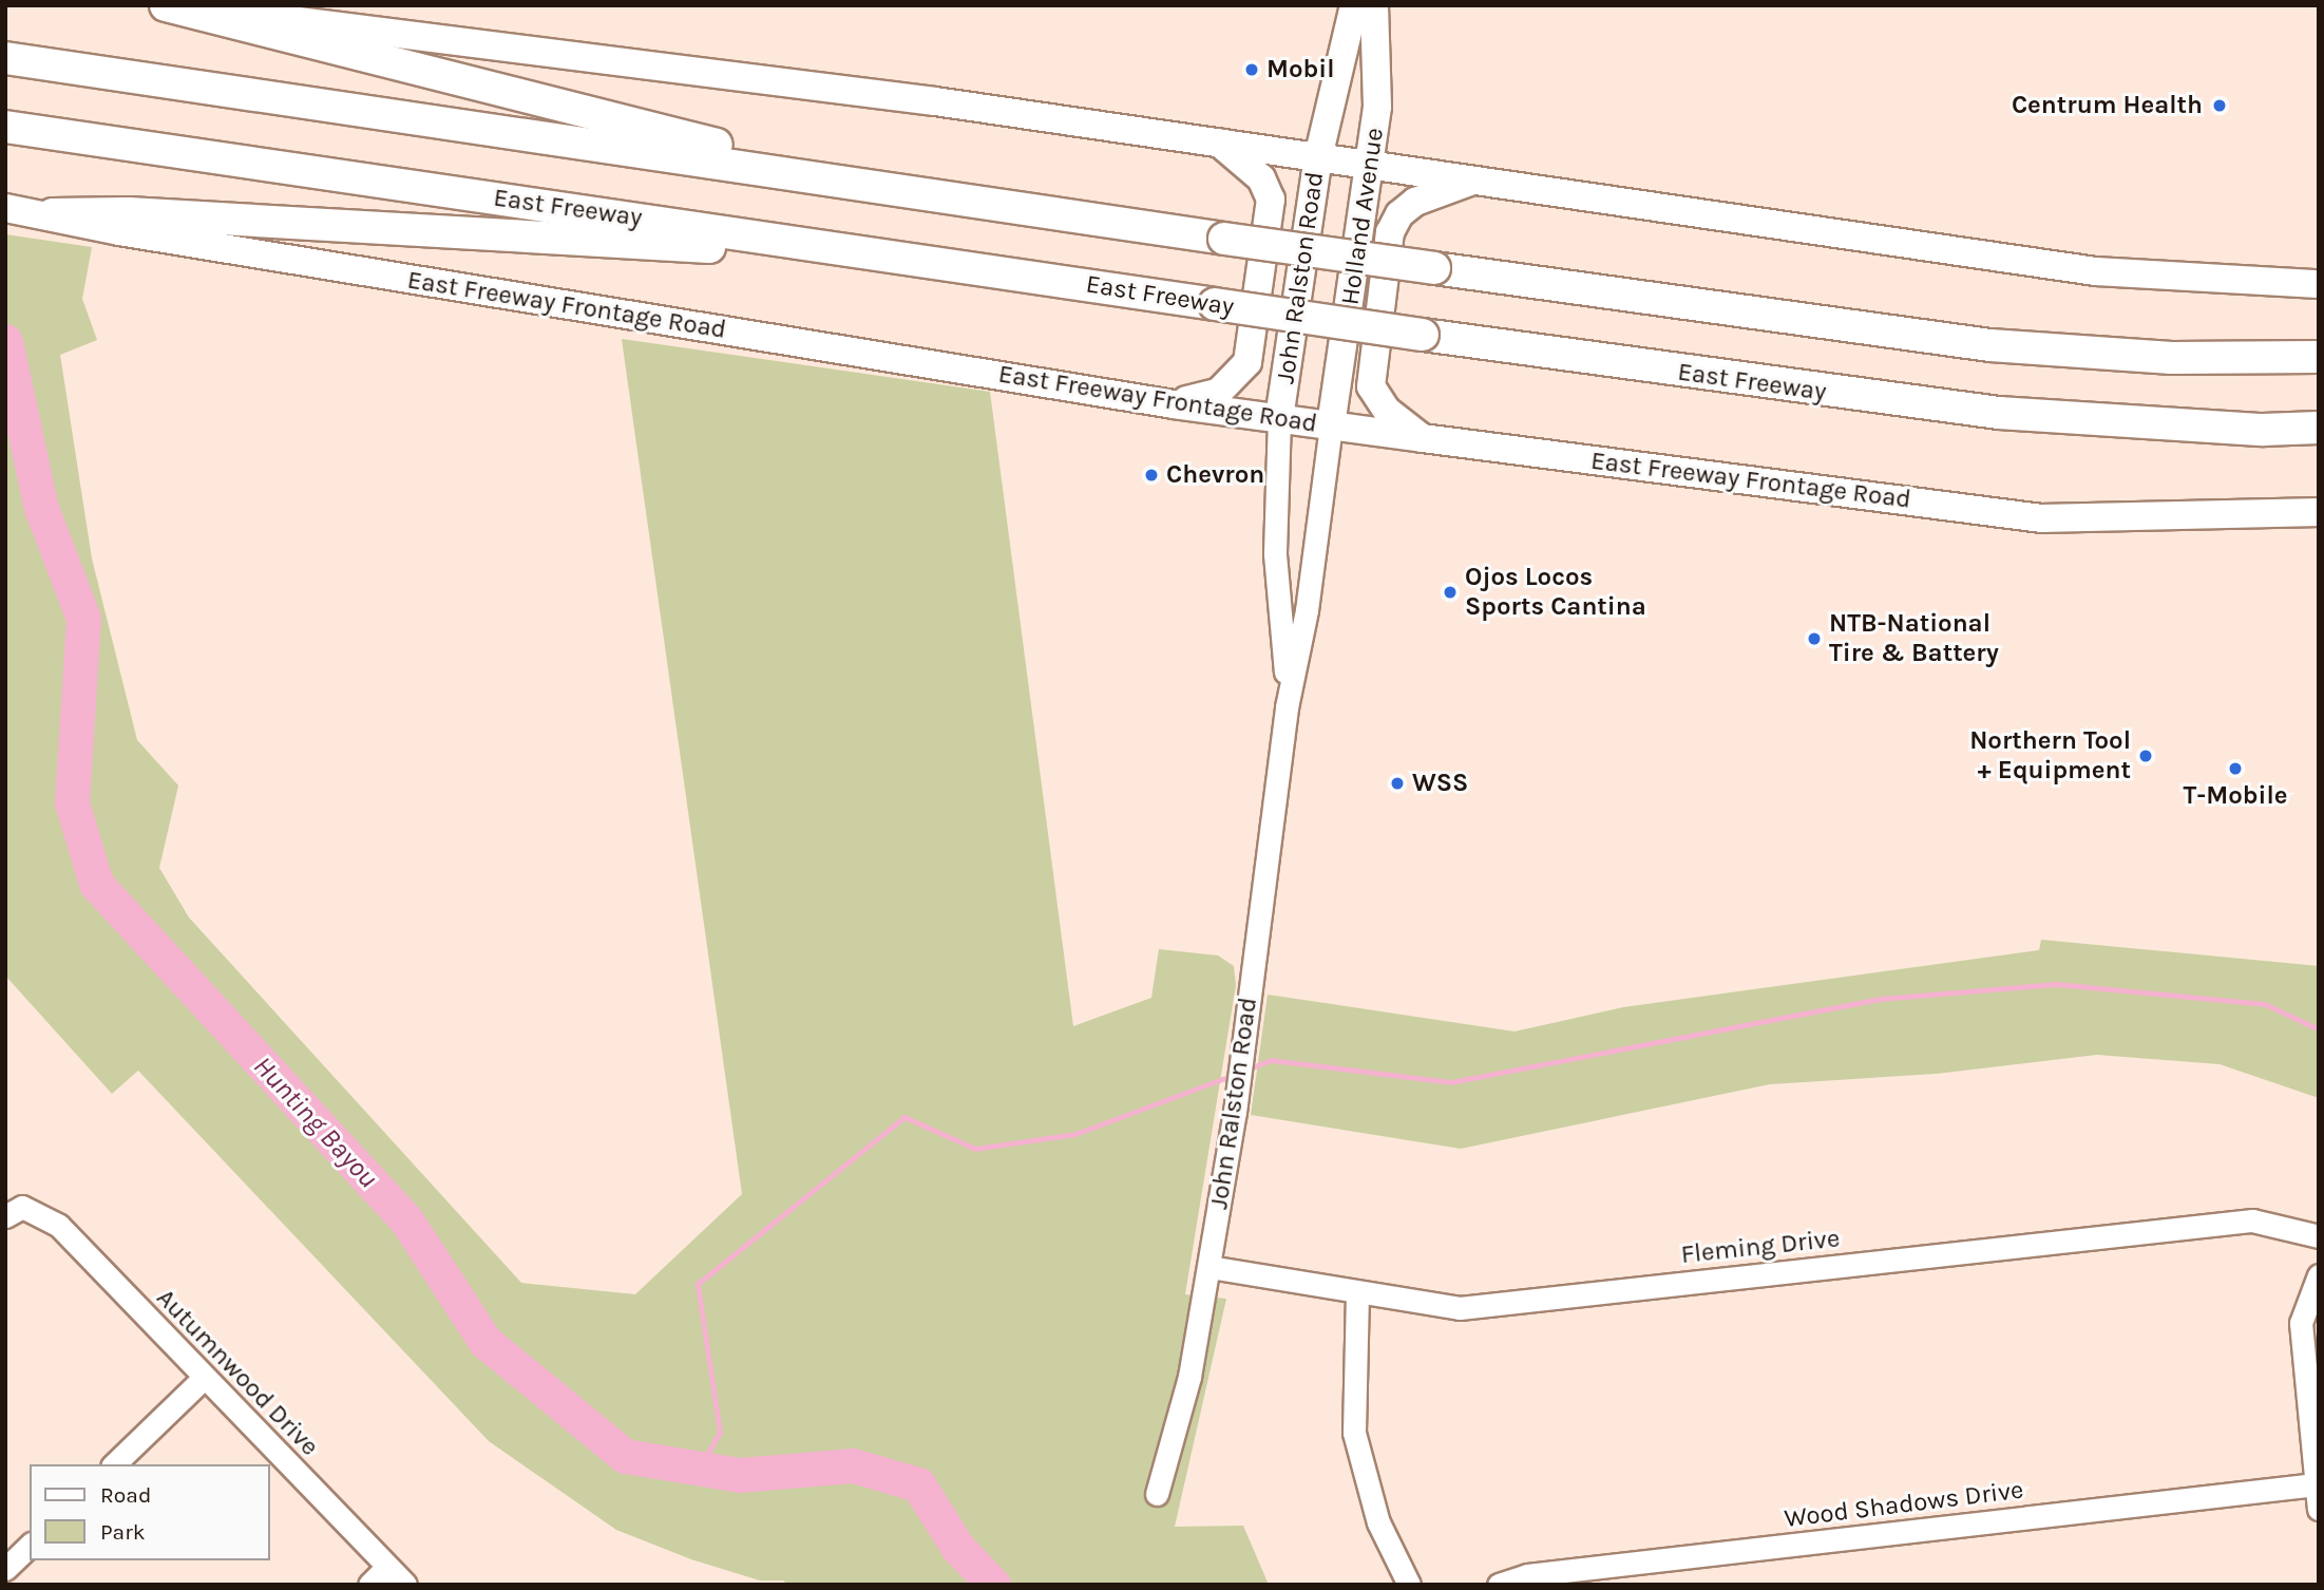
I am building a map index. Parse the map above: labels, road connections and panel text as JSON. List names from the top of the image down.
{
  "streets": {
    "highway": ["East Freeway"],
    "main road": ["Holland Avenue", "John Ralston Road", "East Freeway Frontage Road"],
    "street": ["Fleming Drive", "Autumnwood Drive", "Wood Shadows Drive"]
  },
  "crossings": [
    ["Holland Avenue", "John Ralston Road"],
    ["Holland Avenue", "East Freeway Frontage Road"],
    ["John Ralston Road", "East Freeway Frontage Road"],
    ["John Ralston Road", "Fleming Drive"]
  ],
  "water": ["Hunting Bayou"],
  "places": [
    "Mobil",
    "Centrum Health",
    "Chevron",
    "Ojos Locos Sports Cantina",
    "NTB-National Tire & Battery",
    "Northern Tool + Equipment",
    "T-Mobile",
    "WSS"
  ],
  "legend": ["Road", "Park"]
}
